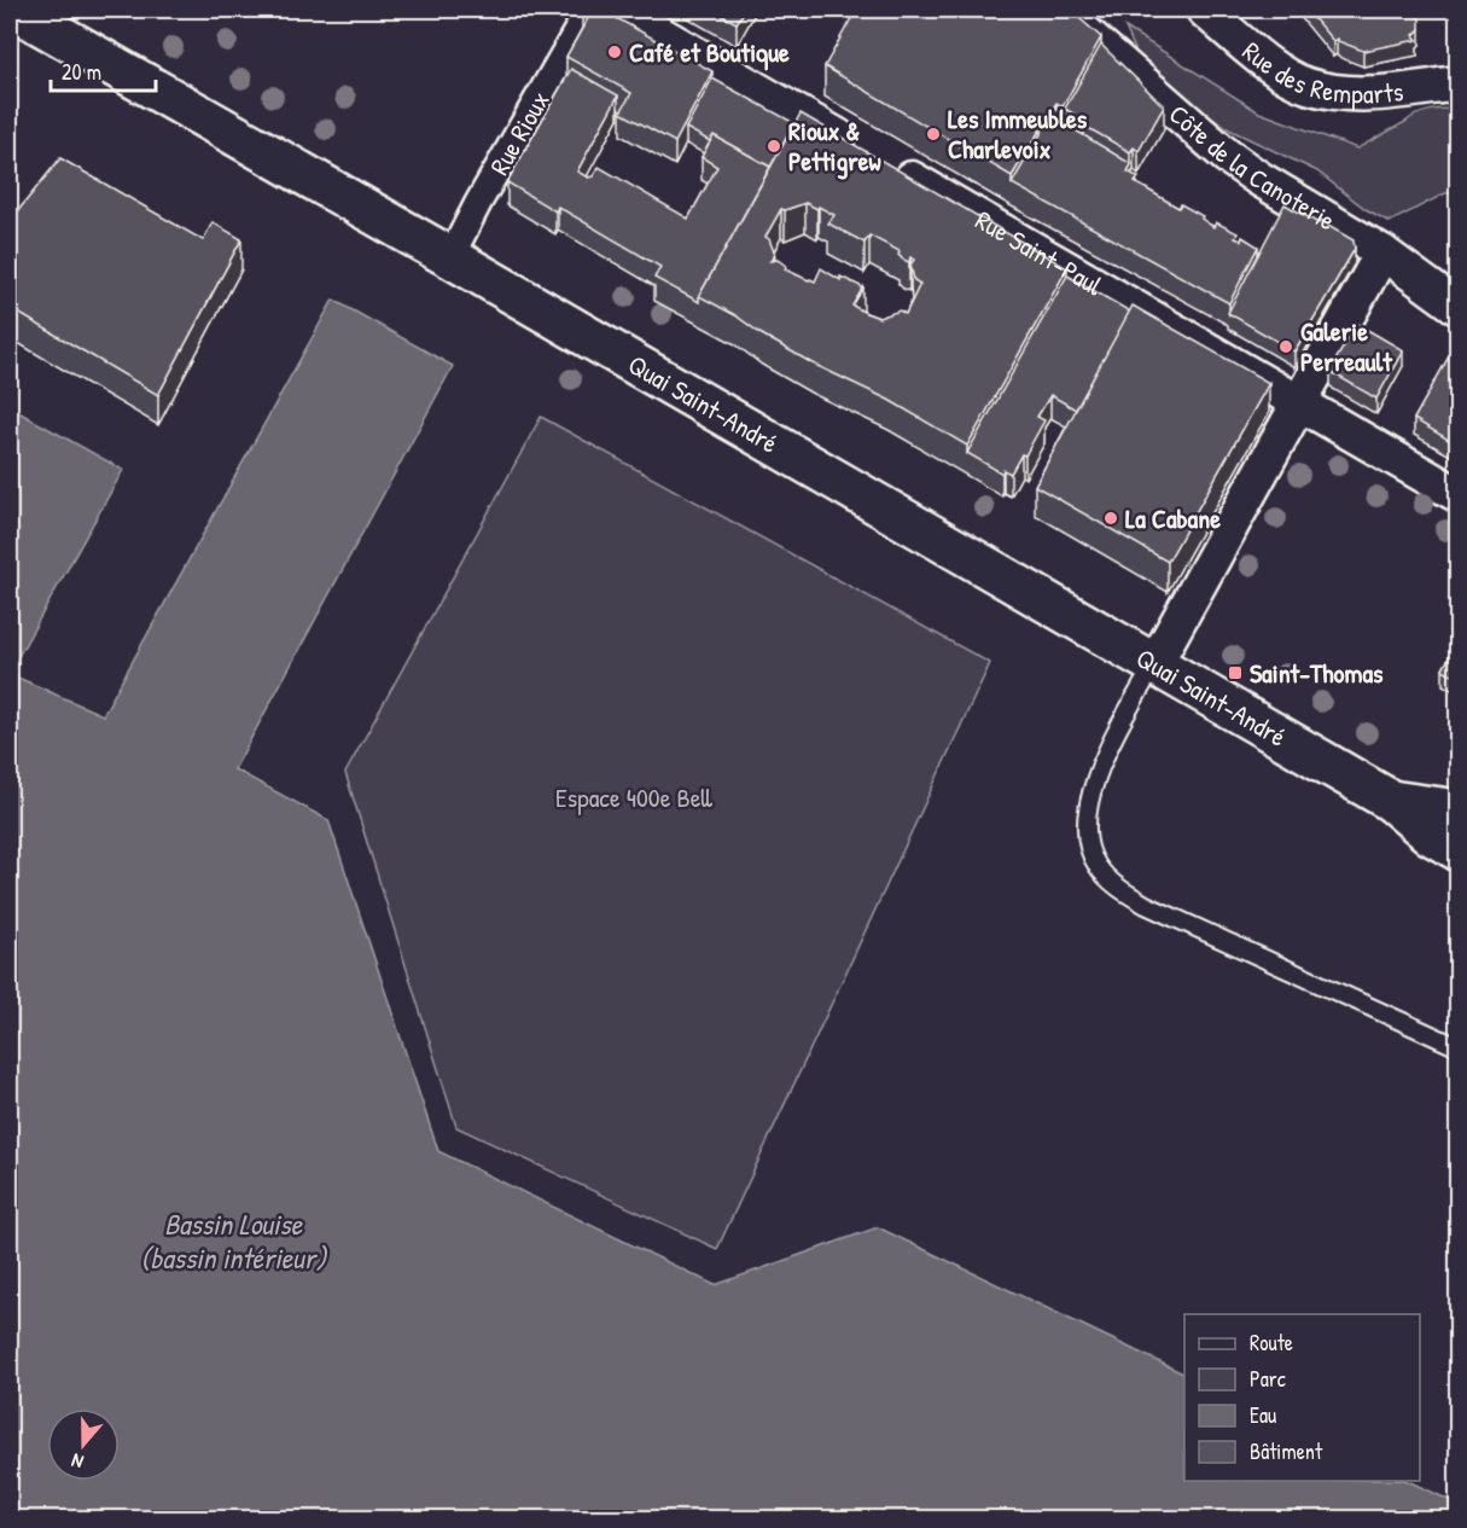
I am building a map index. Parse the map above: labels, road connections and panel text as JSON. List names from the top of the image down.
{
  "streets": {
    "main road": ["Quai Saint-André"],
    "street": [
      "Rue des Remparts",
      "Rue Rioux",
      "Côte de la Canoterie",
      "Rue Saint-Paul"
    ]
  },
  "crossings": [
    ["Rue Rioux", "Quai Saint-André"]
  ],
  "water": ["Bassin Louise (bassin intérieur)"],
  "parks": ["Espace 400e Bell"],
  "places": {
    "other": [
      "Café et Boutique",
      "Les Immeubles Charlevoix",
      "Rioux & Pettigrew",
      "Galerie Perreault",
      "La Cabane"
    ],
    "transit": ["Saint-Thomas"]
  },
  "legend": [
    "Route",
    "Parc",
    "Eau",
    "Bâtiment"
  ],
  "scale_bar": "20 m",
  "north": "bottom"
}
